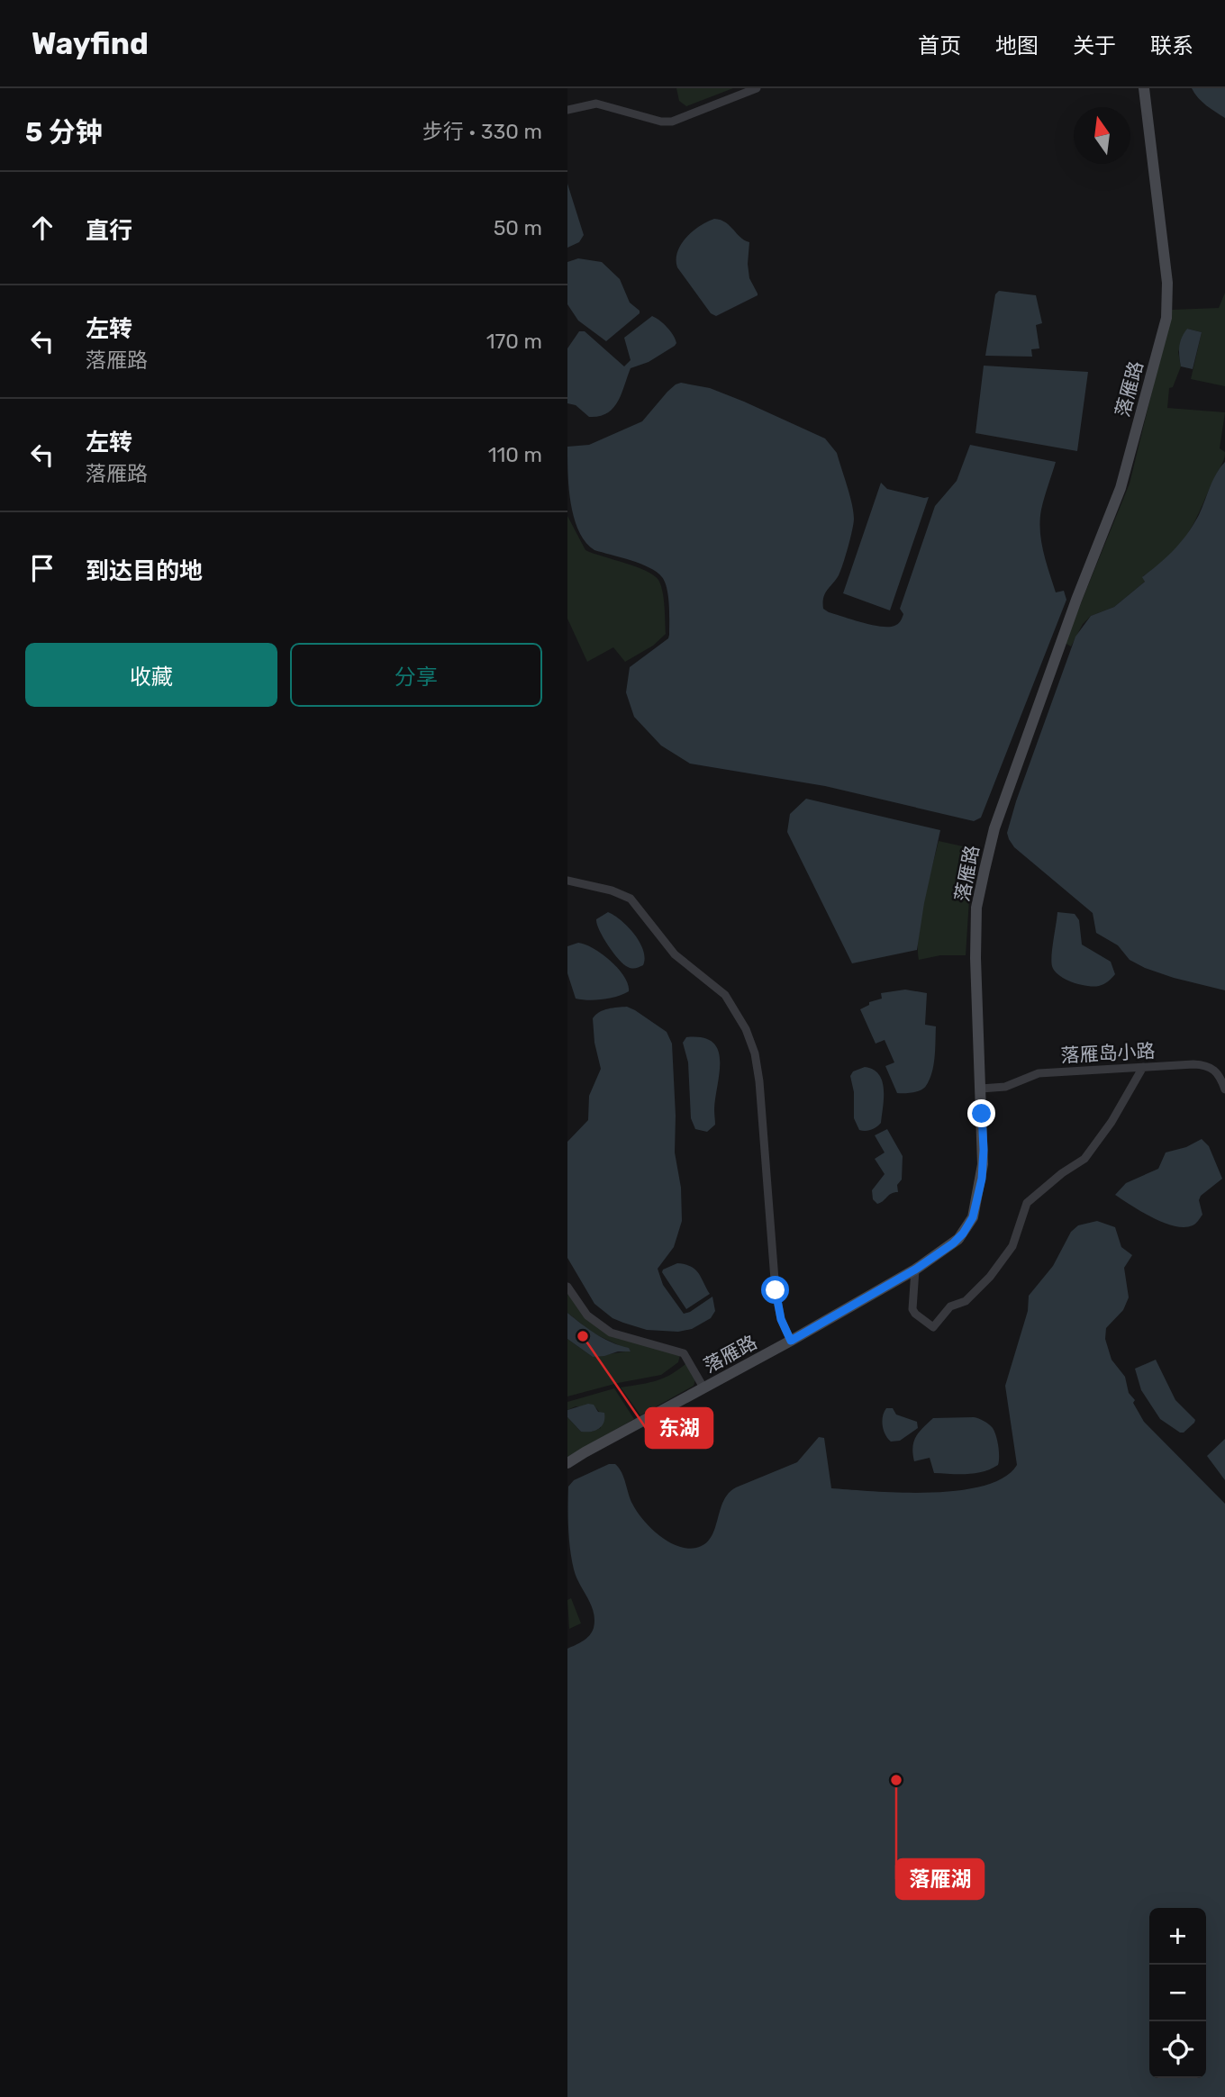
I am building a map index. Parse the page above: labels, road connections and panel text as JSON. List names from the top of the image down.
{
  "streets": {
    "street": ["落雁路", "落雁岛小路"]
  },
  "crossings": [
    ["落雁路", "落雁岛小路"]
  ],
  "places": ["东湖", "落雁湖"],
  "north": "top",
  "page": {
    "header": "Wayfind",
    "nav": [
      "首页",
      "地图",
      "关于",
      "联系"
    ],
    "heading": ["5 分钟", "步行 · 330 m"],
    "list": [
      ["直行", "50 m"],
      ["左转", "落雁路", "170 m"],
      ["左转", "落雁路", "110 m"],
      "到达目的地"
    ],
    "buttons": ["收藏", "分享"],
    "map_buttons": ["+", "−"]
  }
}
